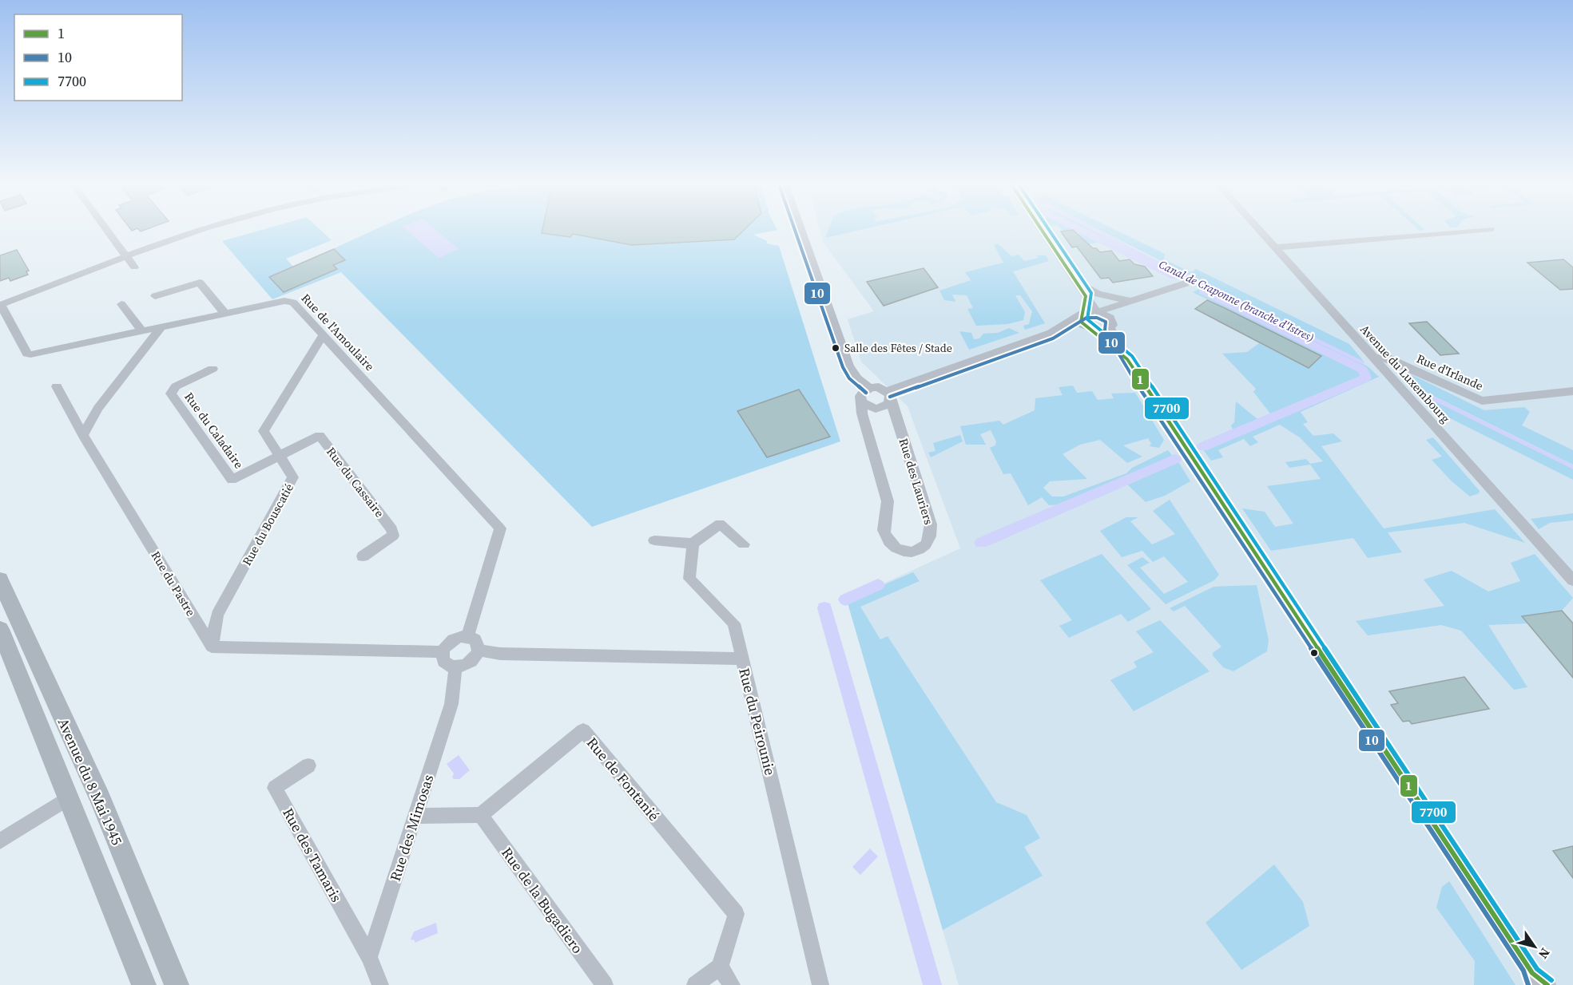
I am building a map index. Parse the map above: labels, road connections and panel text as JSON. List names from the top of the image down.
{
  "streets": {
    "main road": ["Avenue du 8 Mai 1945"],
    "street": [
      "Rue de l'Amoulaire",
      "Rue d'Irlande",
      "Avenue du Luxembourg",
      "Rue du Caladaire",
      "Rue des Lauriers",
      "Rue du Cassaire",
      "Rue du Bouscatié",
      "Rue du Pastre",
      "Rue du Peirounie",
      "Rue de Fontanié",
      "Rue des Mimosas",
      "Rue des Tamaris",
      "Rue de la Bugadiero"
    ]
  },
  "crossings": [
    ["Rue de l'Amoulaire", "Rue du Bouscatié"],
    ["Rue de l'Amoulaire", "Rue du Peirounie"],
    ["Rue de l'Amoulaire", "Rue des Mimosas"],
    ["Rue d'Irlande", "Avenue du Luxembourg"],
    ["Rue du Caladaire", "Rue du Cassaire"],
    ["Rue du Caladaire", "Rue du Bouscatié"],
    ["Rue du Cassaire", "Rue du Bouscatié"],
    ["Rue du Bouscatié", "Rue du Pastre"],
    ["Rue du Peirounie", "Rue des Mimosas"],
    ["Rue de Fontanié", "Rue de la Bugadiero"],
    ["Rue des Mimosas", "Rue des Tamaris"]
  ],
  "water": ["Canal de Craponne (branche d'Istres)"],
  "places": ["Salle des Fêtes / Stade"],
  "lines": ["transit line 1", "transit line 10", "transit line 7700"],
  "legend": ["1", "10", "7700"],
  "north": "bottom right"
}
